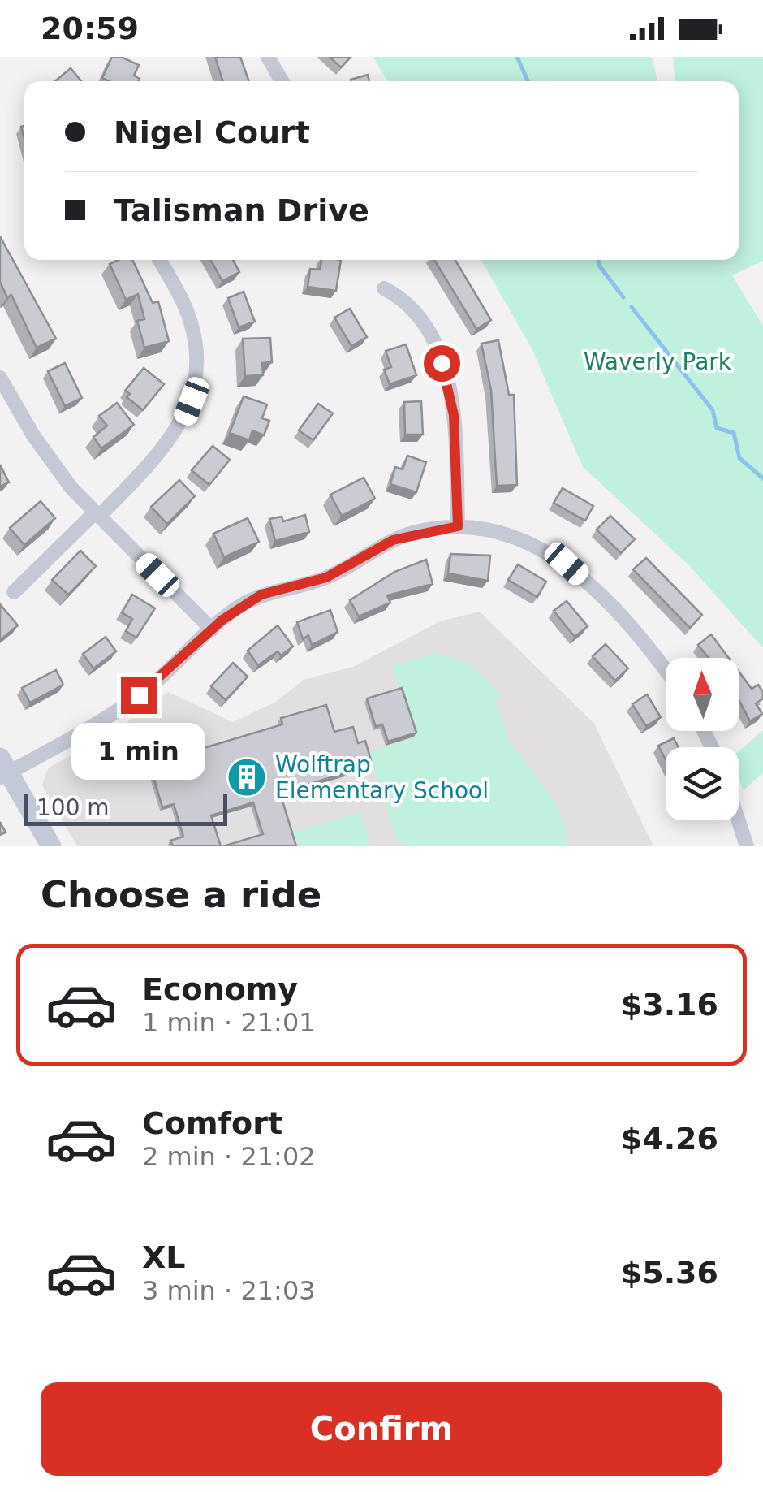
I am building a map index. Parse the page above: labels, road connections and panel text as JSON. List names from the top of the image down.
{
  "parks": ["Waverly Park"],
  "places": {
    "building": ["Wolftrap Elementary School"]
  },
  "scale_bar": "100 m",
  "north": "top",
  "page": {
    "status": "20:59",
    "banner": ["Nigel Court", "Talisman Drive"],
    "bubble": "1 min",
    "scale": "100 m",
    "heading": "Choose a ride",
    "list": [
      {
        "name": "Economy",
        "note": "1 min · 21:01",
        "value": "$3.16"
      },
      {
        "name": "Comfort",
        "note": "2 min · 21:02",
        "value": "$4.26"
      },
      {
        "name": "XL",
        "note": "3 min · 21:03",
        "value": "$5.36"
      }
    ],
    "buttons": "Confirm"
  }
}
